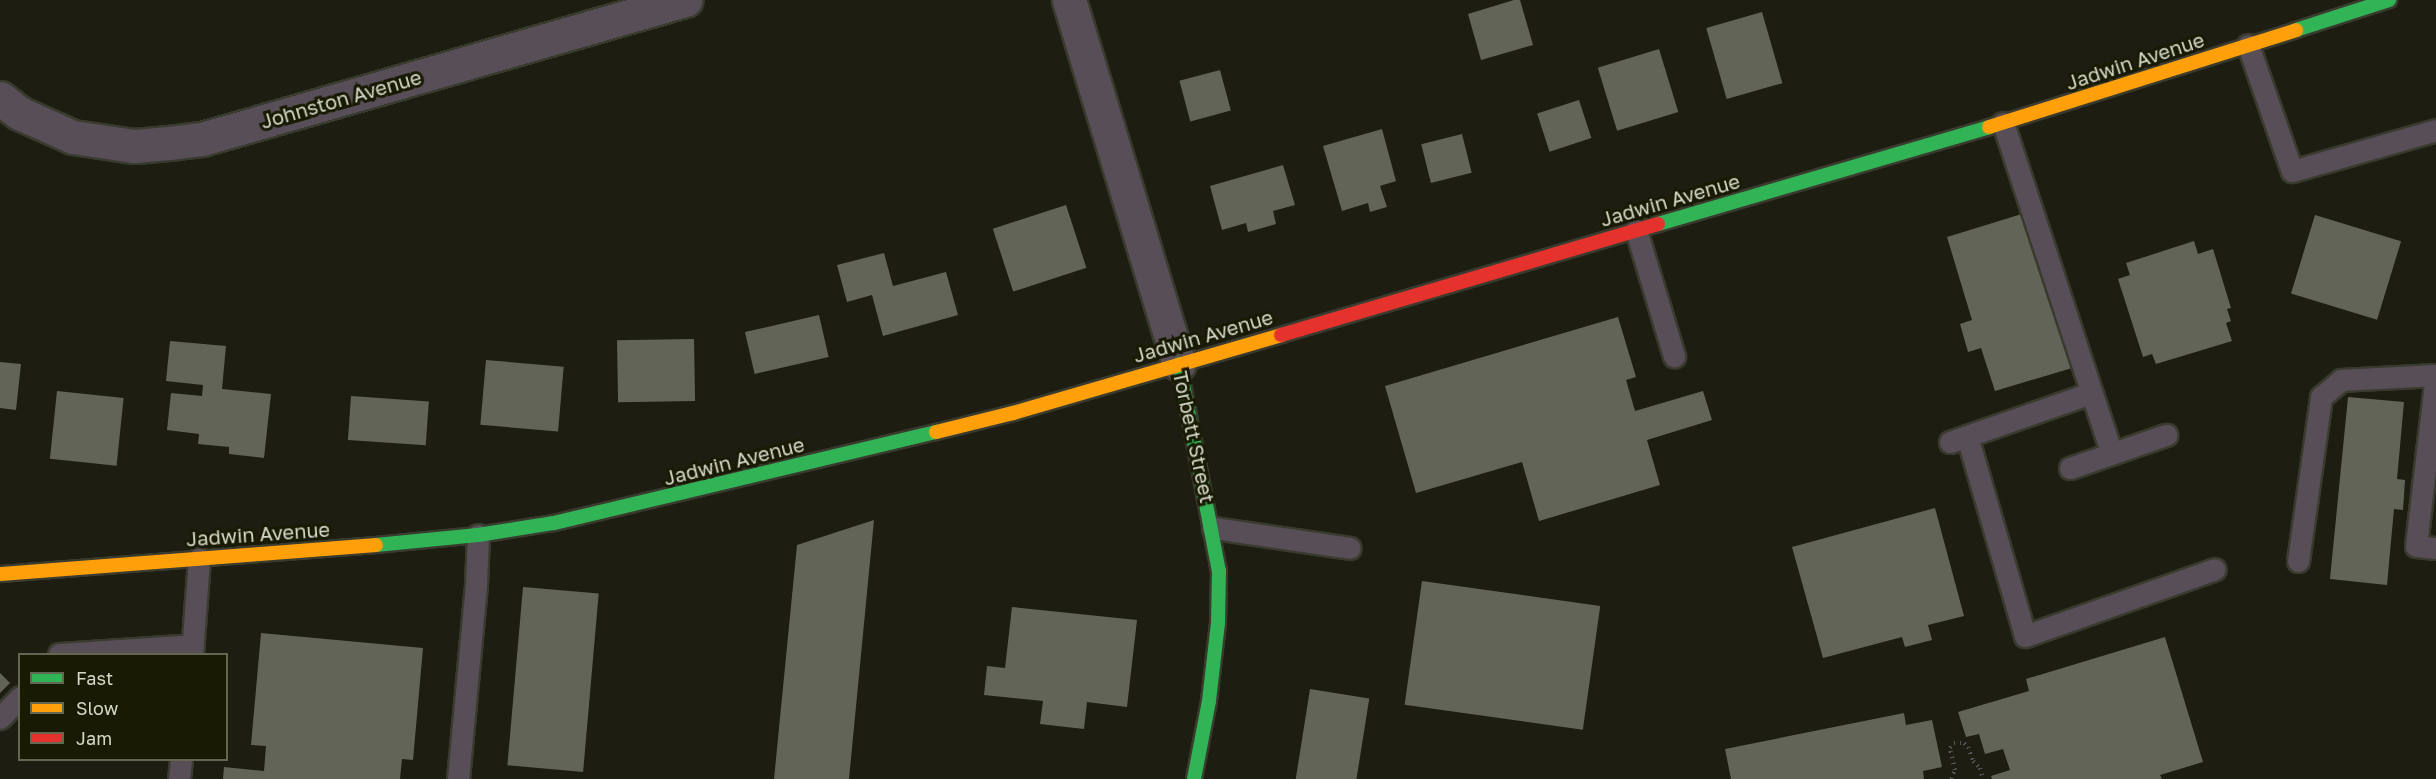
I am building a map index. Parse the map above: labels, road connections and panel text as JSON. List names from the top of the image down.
{
  "streets": {
    "main road": ["Jadwin Avenue", "Torbett Street"],
    "street": ["Johnston Avenue"]
  },
  "crossings": [
    ["Jadwin Avenue", "Torbett Street"]
  ],
  "legend": ["Fast", "Slow", "Jam"]
}
